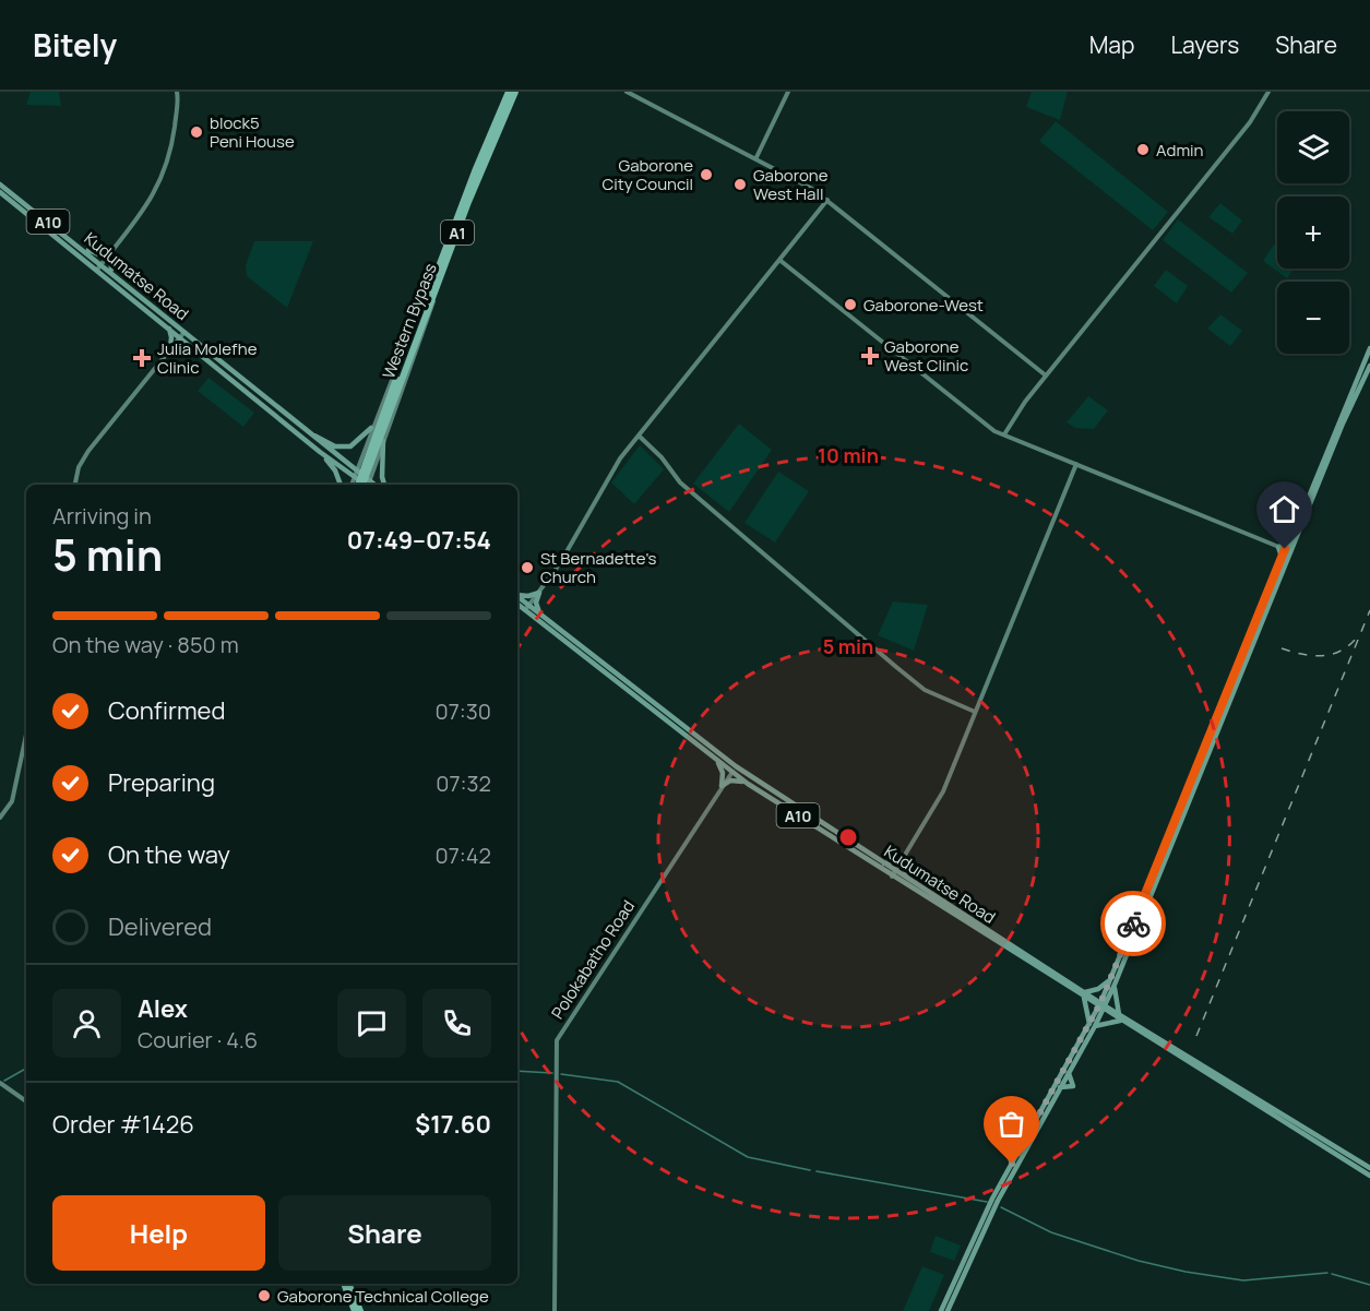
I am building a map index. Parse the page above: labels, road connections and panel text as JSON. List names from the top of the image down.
{
  "streets": {
    "highway": ["A1", "Western Bypass"],
    "main road": ["A10", "Kudumatse Road"],
    "street": ["Polokabatho Road"]
  },
  "crossings": [
    ["Kudumatse Road", "Polokabatho Road"]
  ],
  "places": {
    "other": [
      "block5 Peni House",
      "Admin",
      "Gaborone City Council",
      "Gaborone West Hall",
      "Gaborone-West",
      "St Bernadette's Church",
      "Gaborone Technical College"
    ],
    "health": ["Gaborone West Clinic", "Julia Molefhe Clinic"]
  },
  "page": {
    "header": "Bitely",
    "nav": ["Map", "Layers", "Share"],
    "map_buttons": ["+", "−"],
    "heading": ["5 min", "Arriving in", "07:49–07:54"],
    "panel": [
      "Alex",
      "Courier · 4.6",
      "Order #1426",
      "$17.60"
    ],
    "bar": "On the way · 850 m",
    "list": [
      ["Confirmed", "07:30"],
      ["Preparing", "07:32"],
      ["On the way", "07:42"],
      "Delivered"
    ],
    "buttons": ["Help", "Share"]
  },
  "rings": ["10 min", "5 min"]
}
